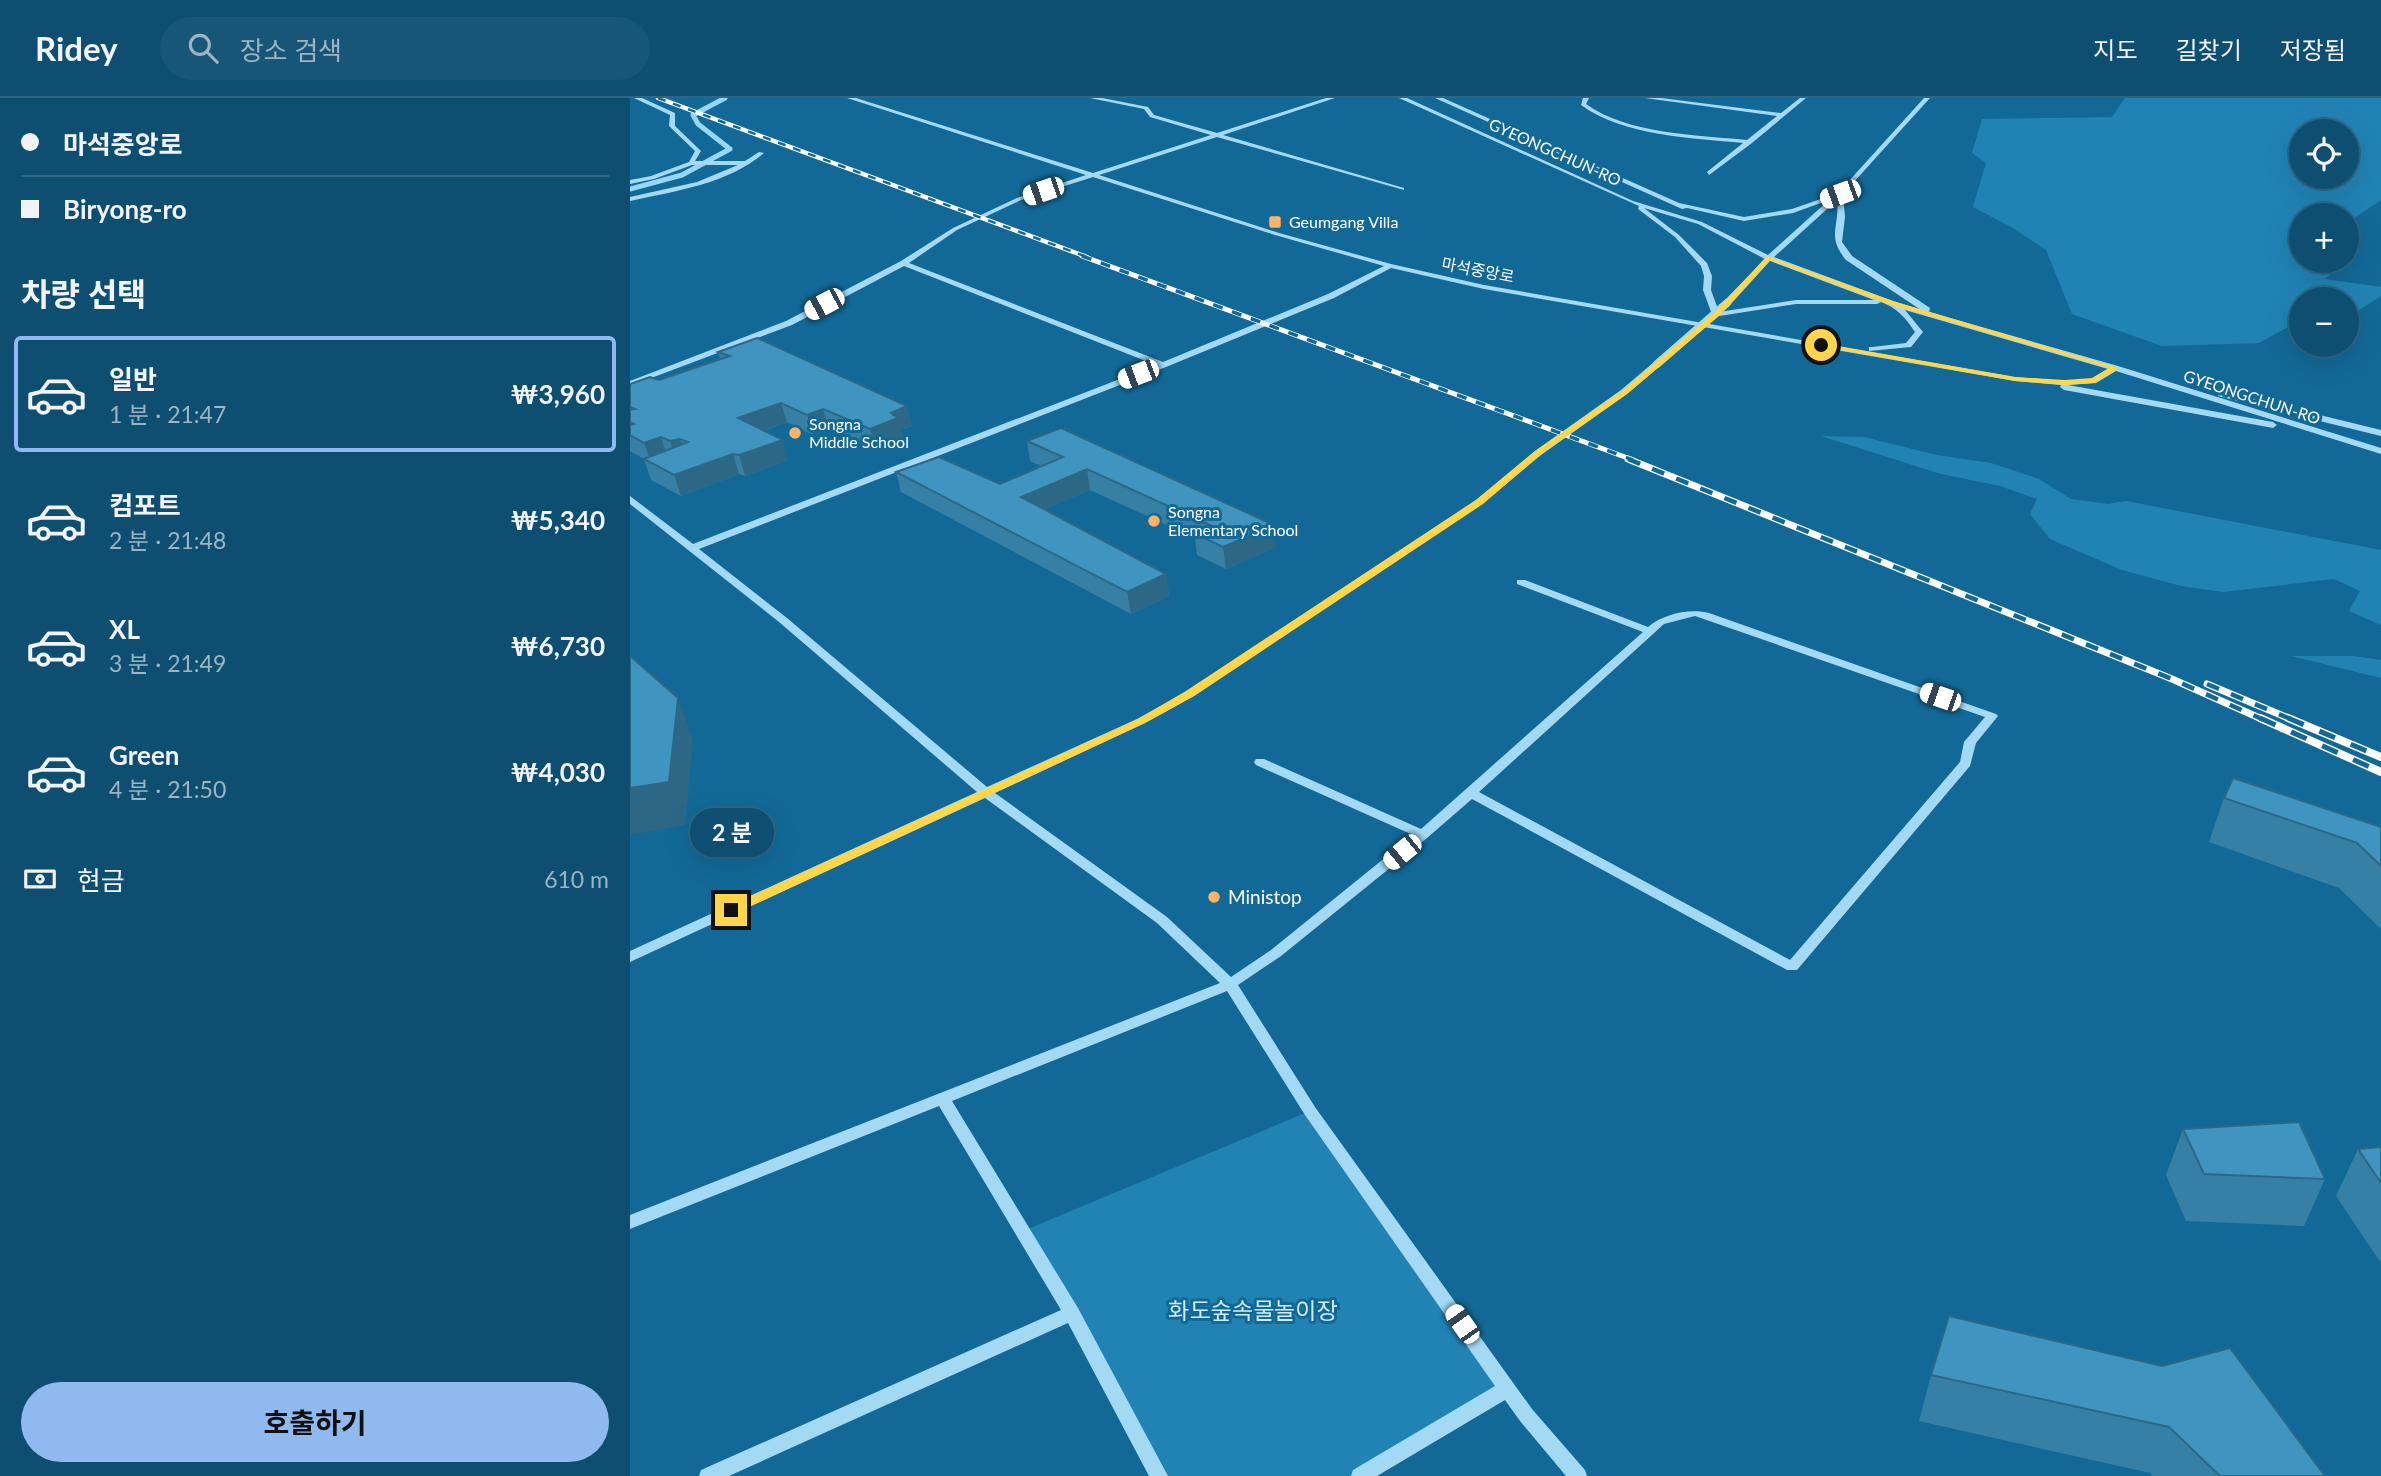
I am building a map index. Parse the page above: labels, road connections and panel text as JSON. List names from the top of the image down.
{
  "streets": {
    "street": ["GYEONGCHUN-RO", "마석중앙로"]
  },
  "crossings": [
    ["GYEONGCHUN-RO", "마석중앙로"]
  ],
  "parks": ["화도숲속물놀이장"],
  "places": {
    "transit": ["Geumgang Villa"],
    "other": ["Songna Middle School", "Songna Elementary School", "Ministop"]
  },
  "page": {
    "header": "Ridey",
    "search": "장소 검색",
    "nav": ["지도", "길찾기", "저장됨"],
    "banner": ["마석중앙로", "Biryong-ro"],
    "map_buttons": ["+", "−"],
    "heading": "차량 선택",
    "list": [
      {
        "name": "일반",
        "note": "1 분 · 21:47",
        "value": "₩3,960"
      },
      {
        "name": "컴포트",
        "note": "2 분 · 21:48",
        "value": "₩5,340"
      },
      {
        "name": "XL",
        "note": "3 분 · 21:49",
        "value": "₩6,730"
      },
      {
        "name": "Green",
        "note": "4 분 · 21:50",
        "value": "₩4,030"
      }
    ],
    "bubble": "2 분",
    "pay": ["현금", "610 m"],
    "buttons": "호출하기"
  }
}
